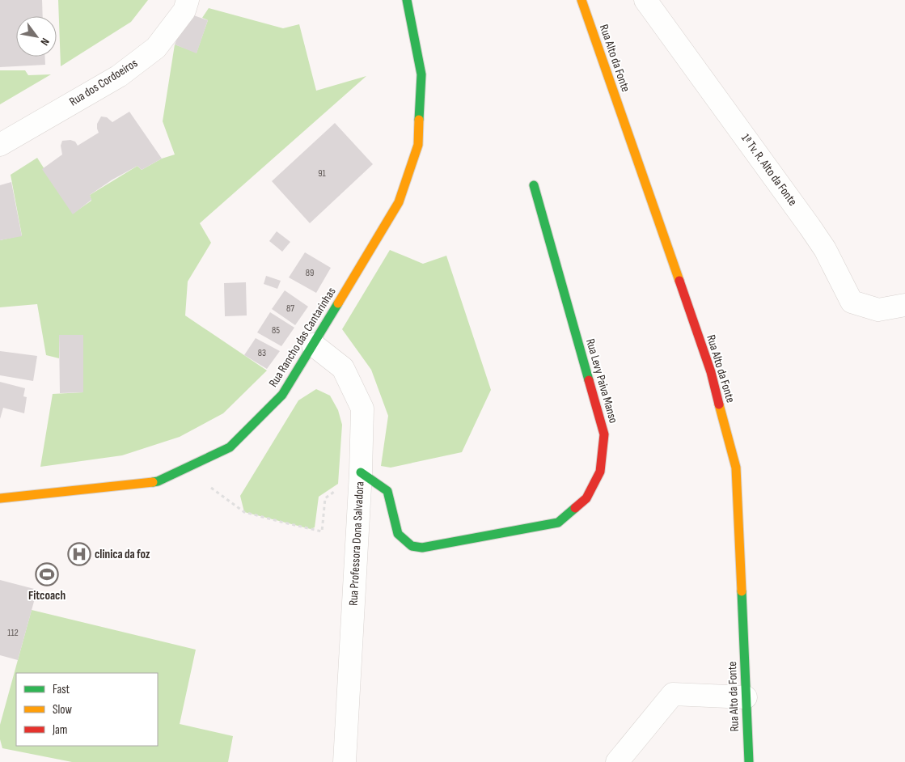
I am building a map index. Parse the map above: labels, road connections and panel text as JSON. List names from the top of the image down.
{
  "streets": {
    "street": [
      "Rua Alto da Fonte",
      "Rua dos Cordoeiros",
      "1ª Tv. R. Alto da Fonte",
      "Rua Rancho das Cantarinhas",
      "Rua Levy Paiva Manso",
      "Rua Professora Dona Salvadora"
    ]
  },
  "crossings": [
    ["Rua Rancho das Cantarinhas", "Rua Professora Dona Salvadora"],
    ["Rua Levy Paiva Manso", "Rua Professora Dona Salvadora"]
  ],
  "places": {
    "hospital": ["clinica da foz"],
    "sports": ["Fitcoach"]
  },
  "house_numbers": [
    "91",
    "89",
    "87",
    "85",
    "83",
    "112"
  ],
  "legend": ["Fast", "Slow", "Jam"],
  "north": "bottom right"
}
